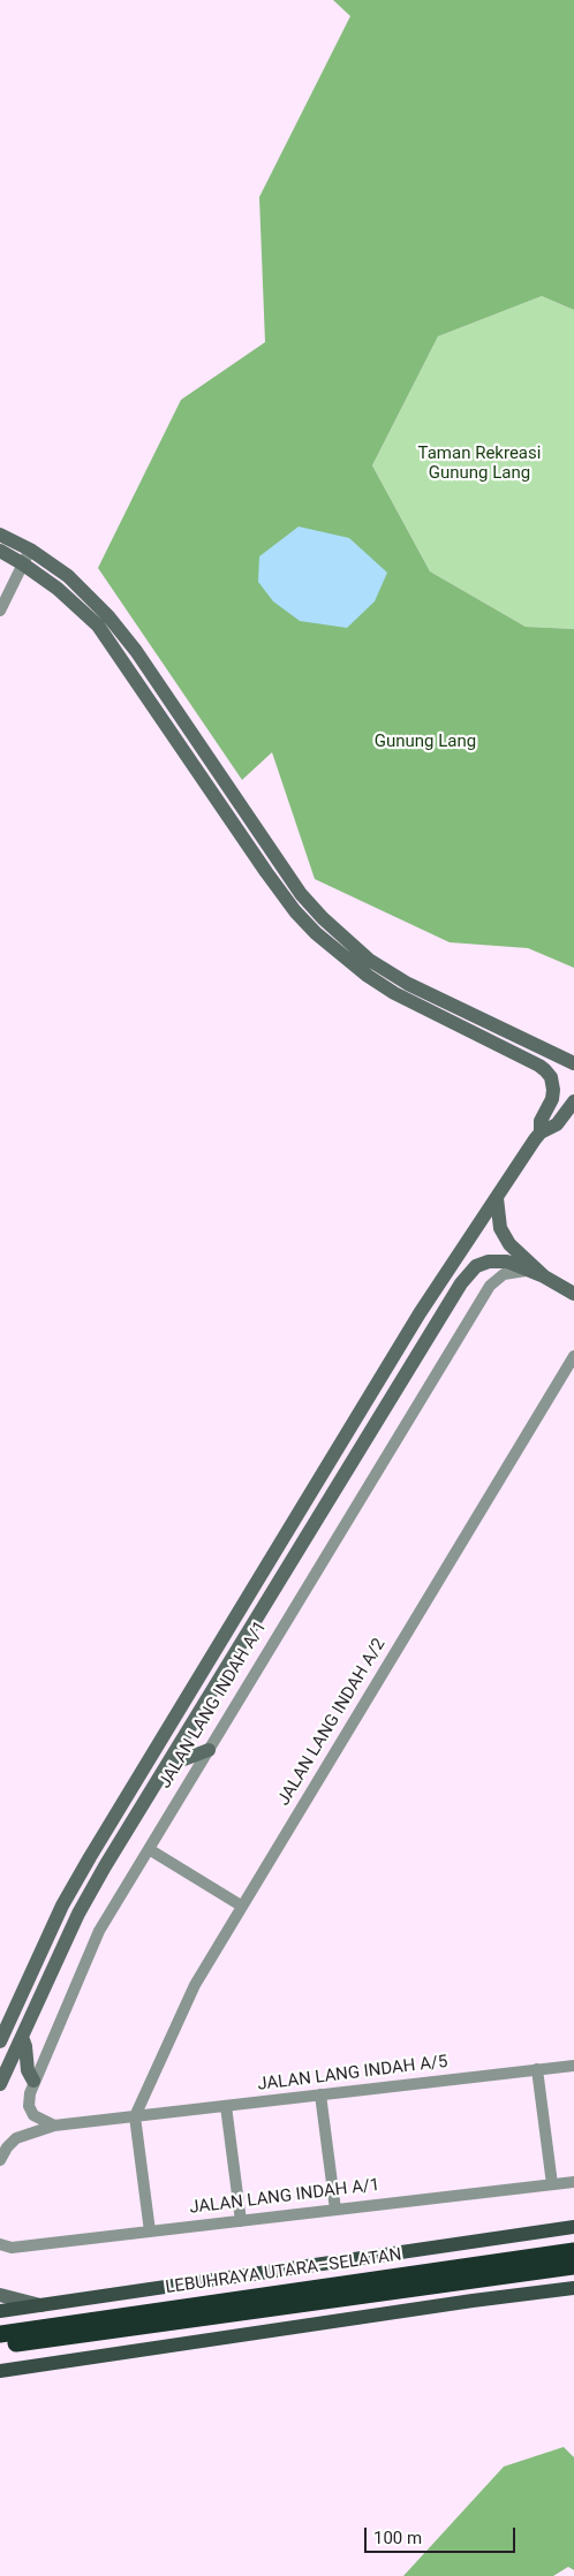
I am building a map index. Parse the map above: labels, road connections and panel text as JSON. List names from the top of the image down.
{
  "streets": {
    "highway": ["LEBUHRAYA UTARA–SELATAN"],
    "street": ["JALAN LANG INDAH A/1", "JALAN LANG INDAH A/2", "JALAN LANG INDAH A/5"]
  },
  "crossings": [
    ["JALAN LANG INDAH A/1", "JALAN LANG INDAH A/5"],
    ["JALAN LANG INDAH A/2", "JALAN LANG INDAH A/5"]
  ],
  "parks": ["Taman Rekreasi Gunung Lang", "Gunung Lang"],
  "scale_bar": "100 m"
}
